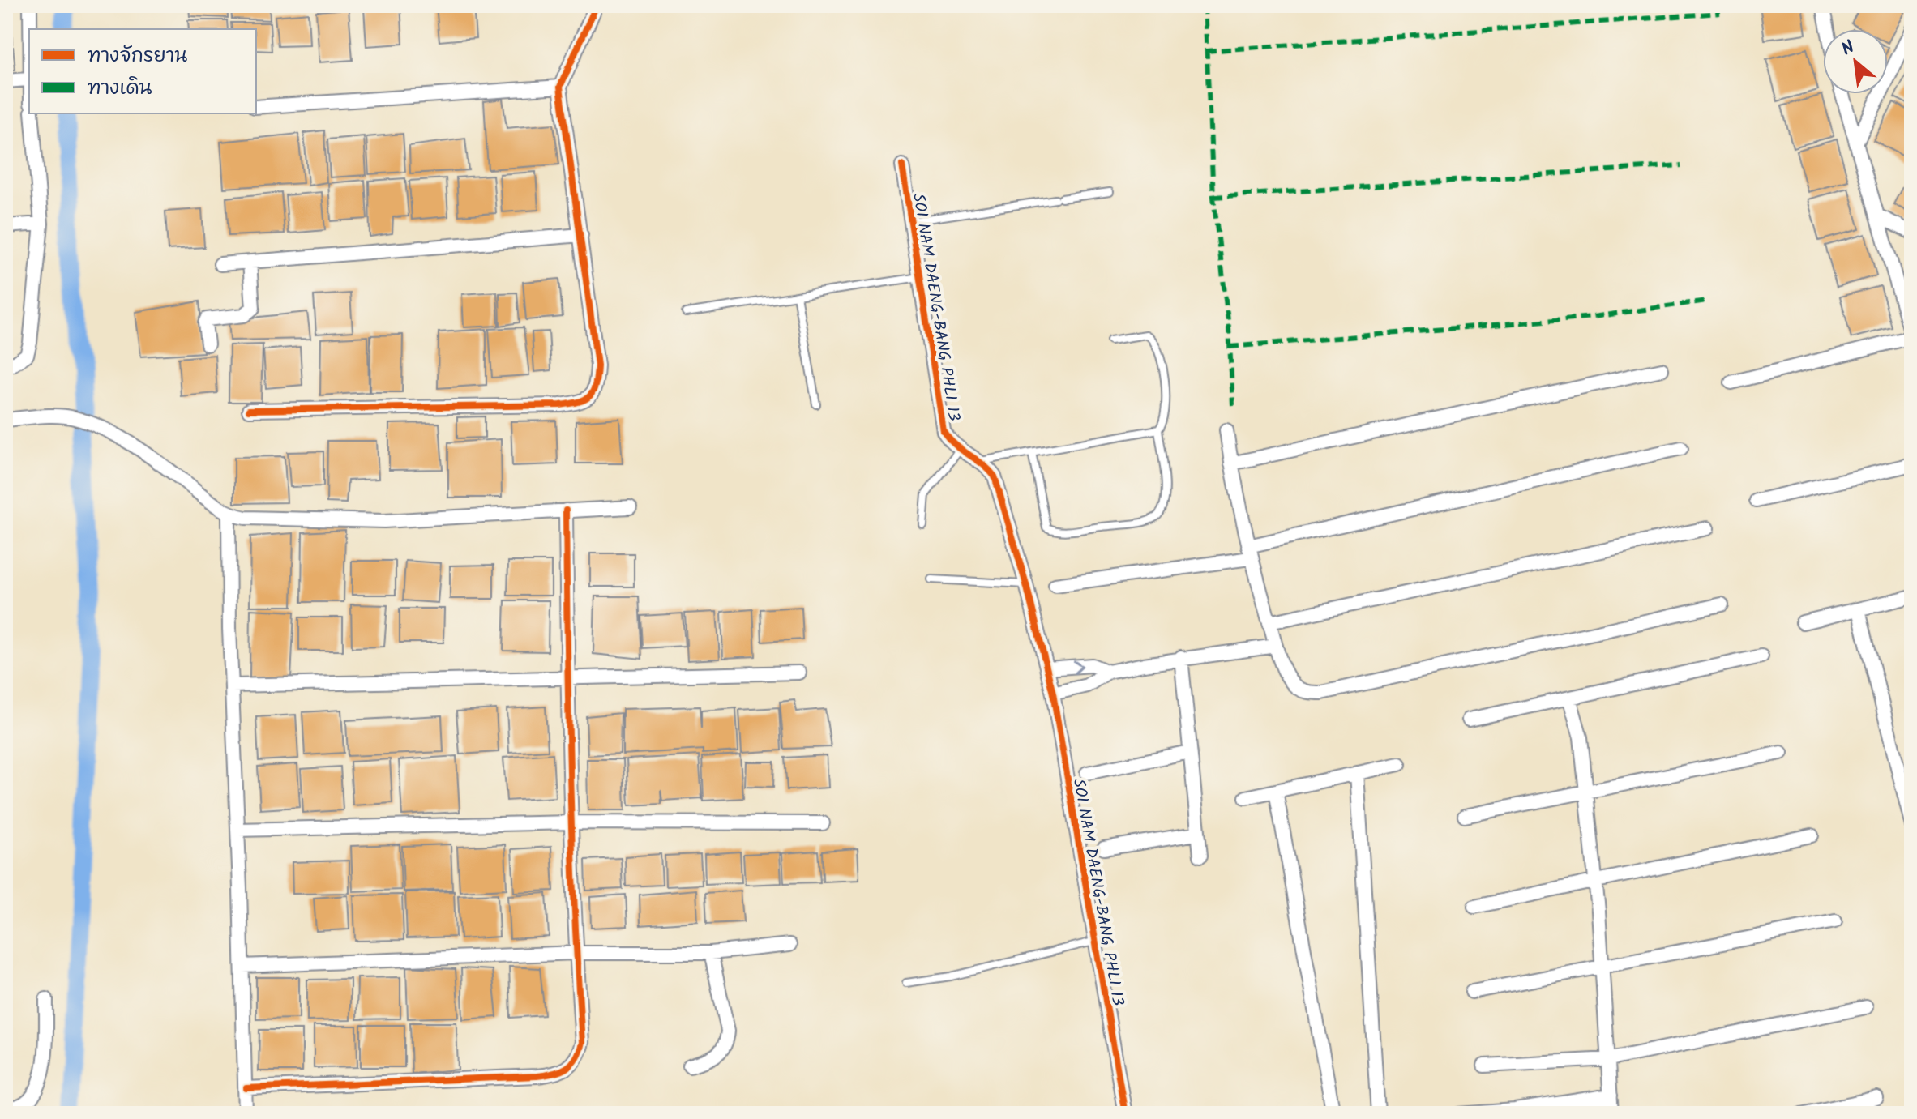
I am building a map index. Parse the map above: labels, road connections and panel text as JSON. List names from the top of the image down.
{
  "streets": {
    "street": ["SOI NAM DAENG-BANG PHLI 13"]
  },
  "legend": ["ทางจักรยาน", "ทางเดิน"],
  "north": "top left"
}
